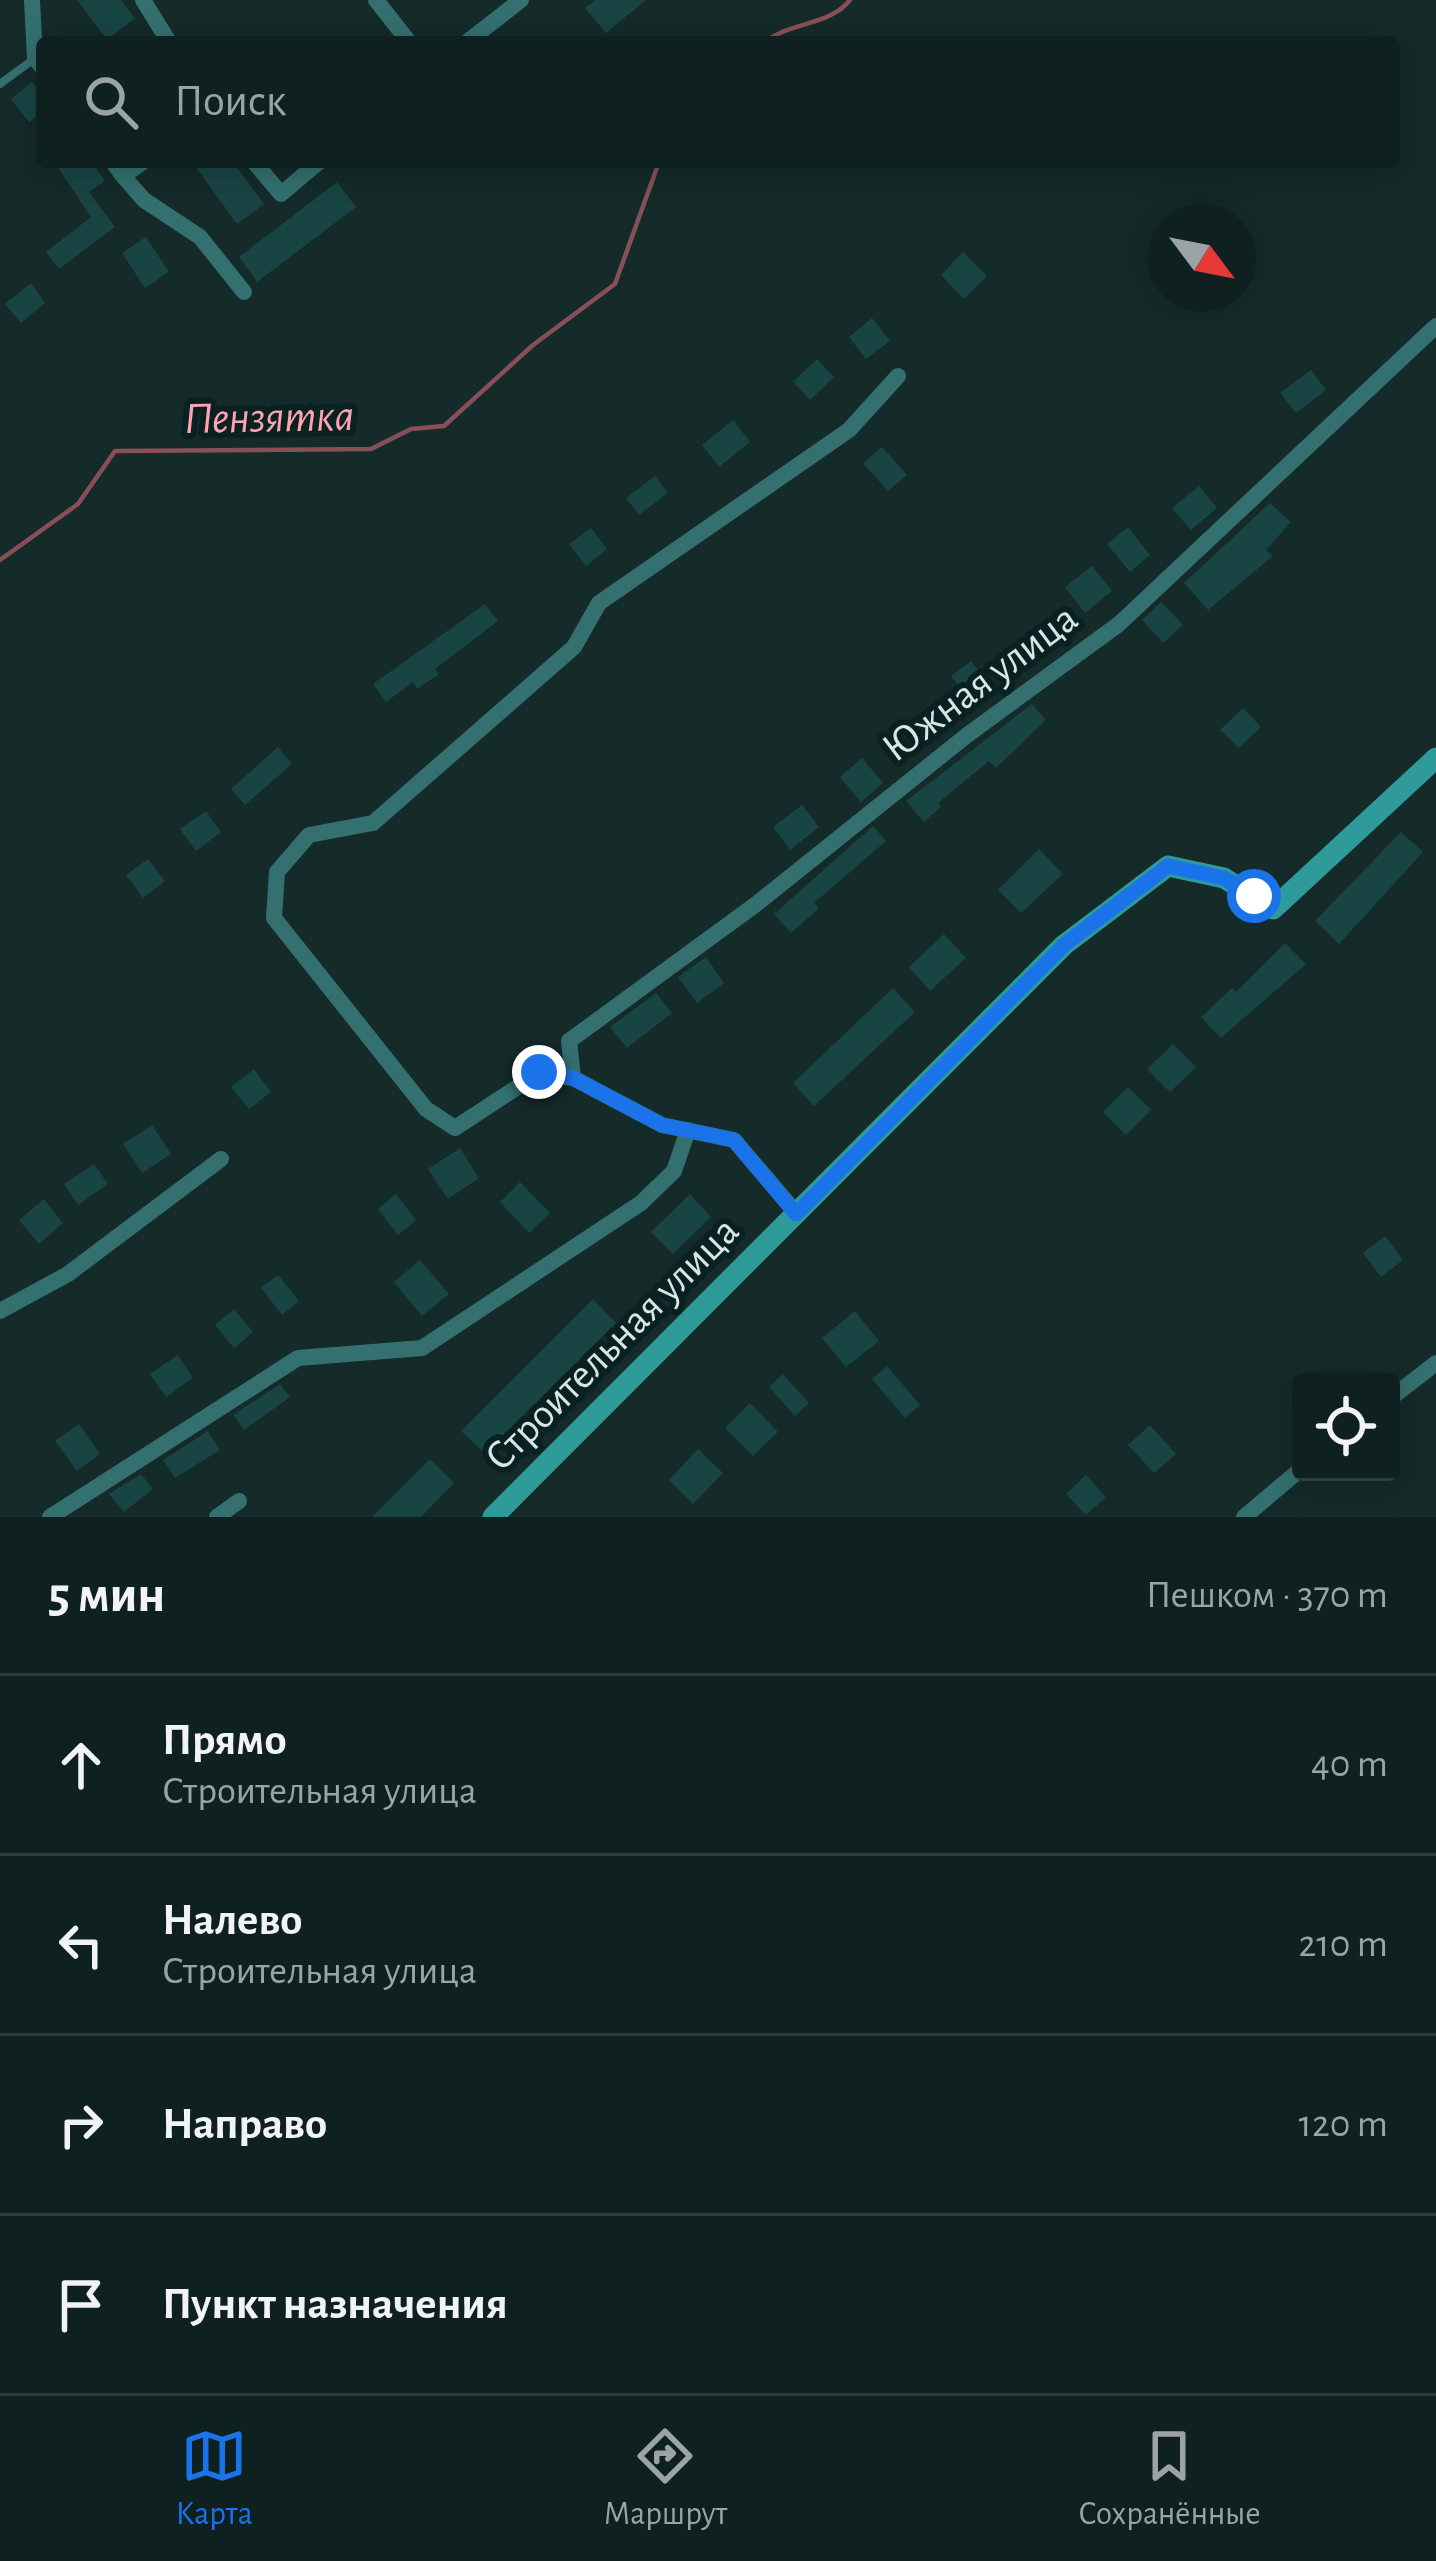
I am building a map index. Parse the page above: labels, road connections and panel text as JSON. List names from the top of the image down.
{
  "streets": {
    "street": ["Южная улица", "Строительная улица"]
  },
  "water": ["Пензятка"],
  "north": "bottom right",
  "page": {
    "search": "Поиск",
    "heading": ["5 мин", "Пешком · 370 m"],
    "list": [
      ["Прямо", "Строительная улица", "40 m"],
      ["Налево", "Строительная улица", "210 m"],
      ["Направо", "120 m"],
      "Пункт назначения"
    ],
    "nav": ["Карта", "Маршрут", "Сохранённые"]
  }
}
